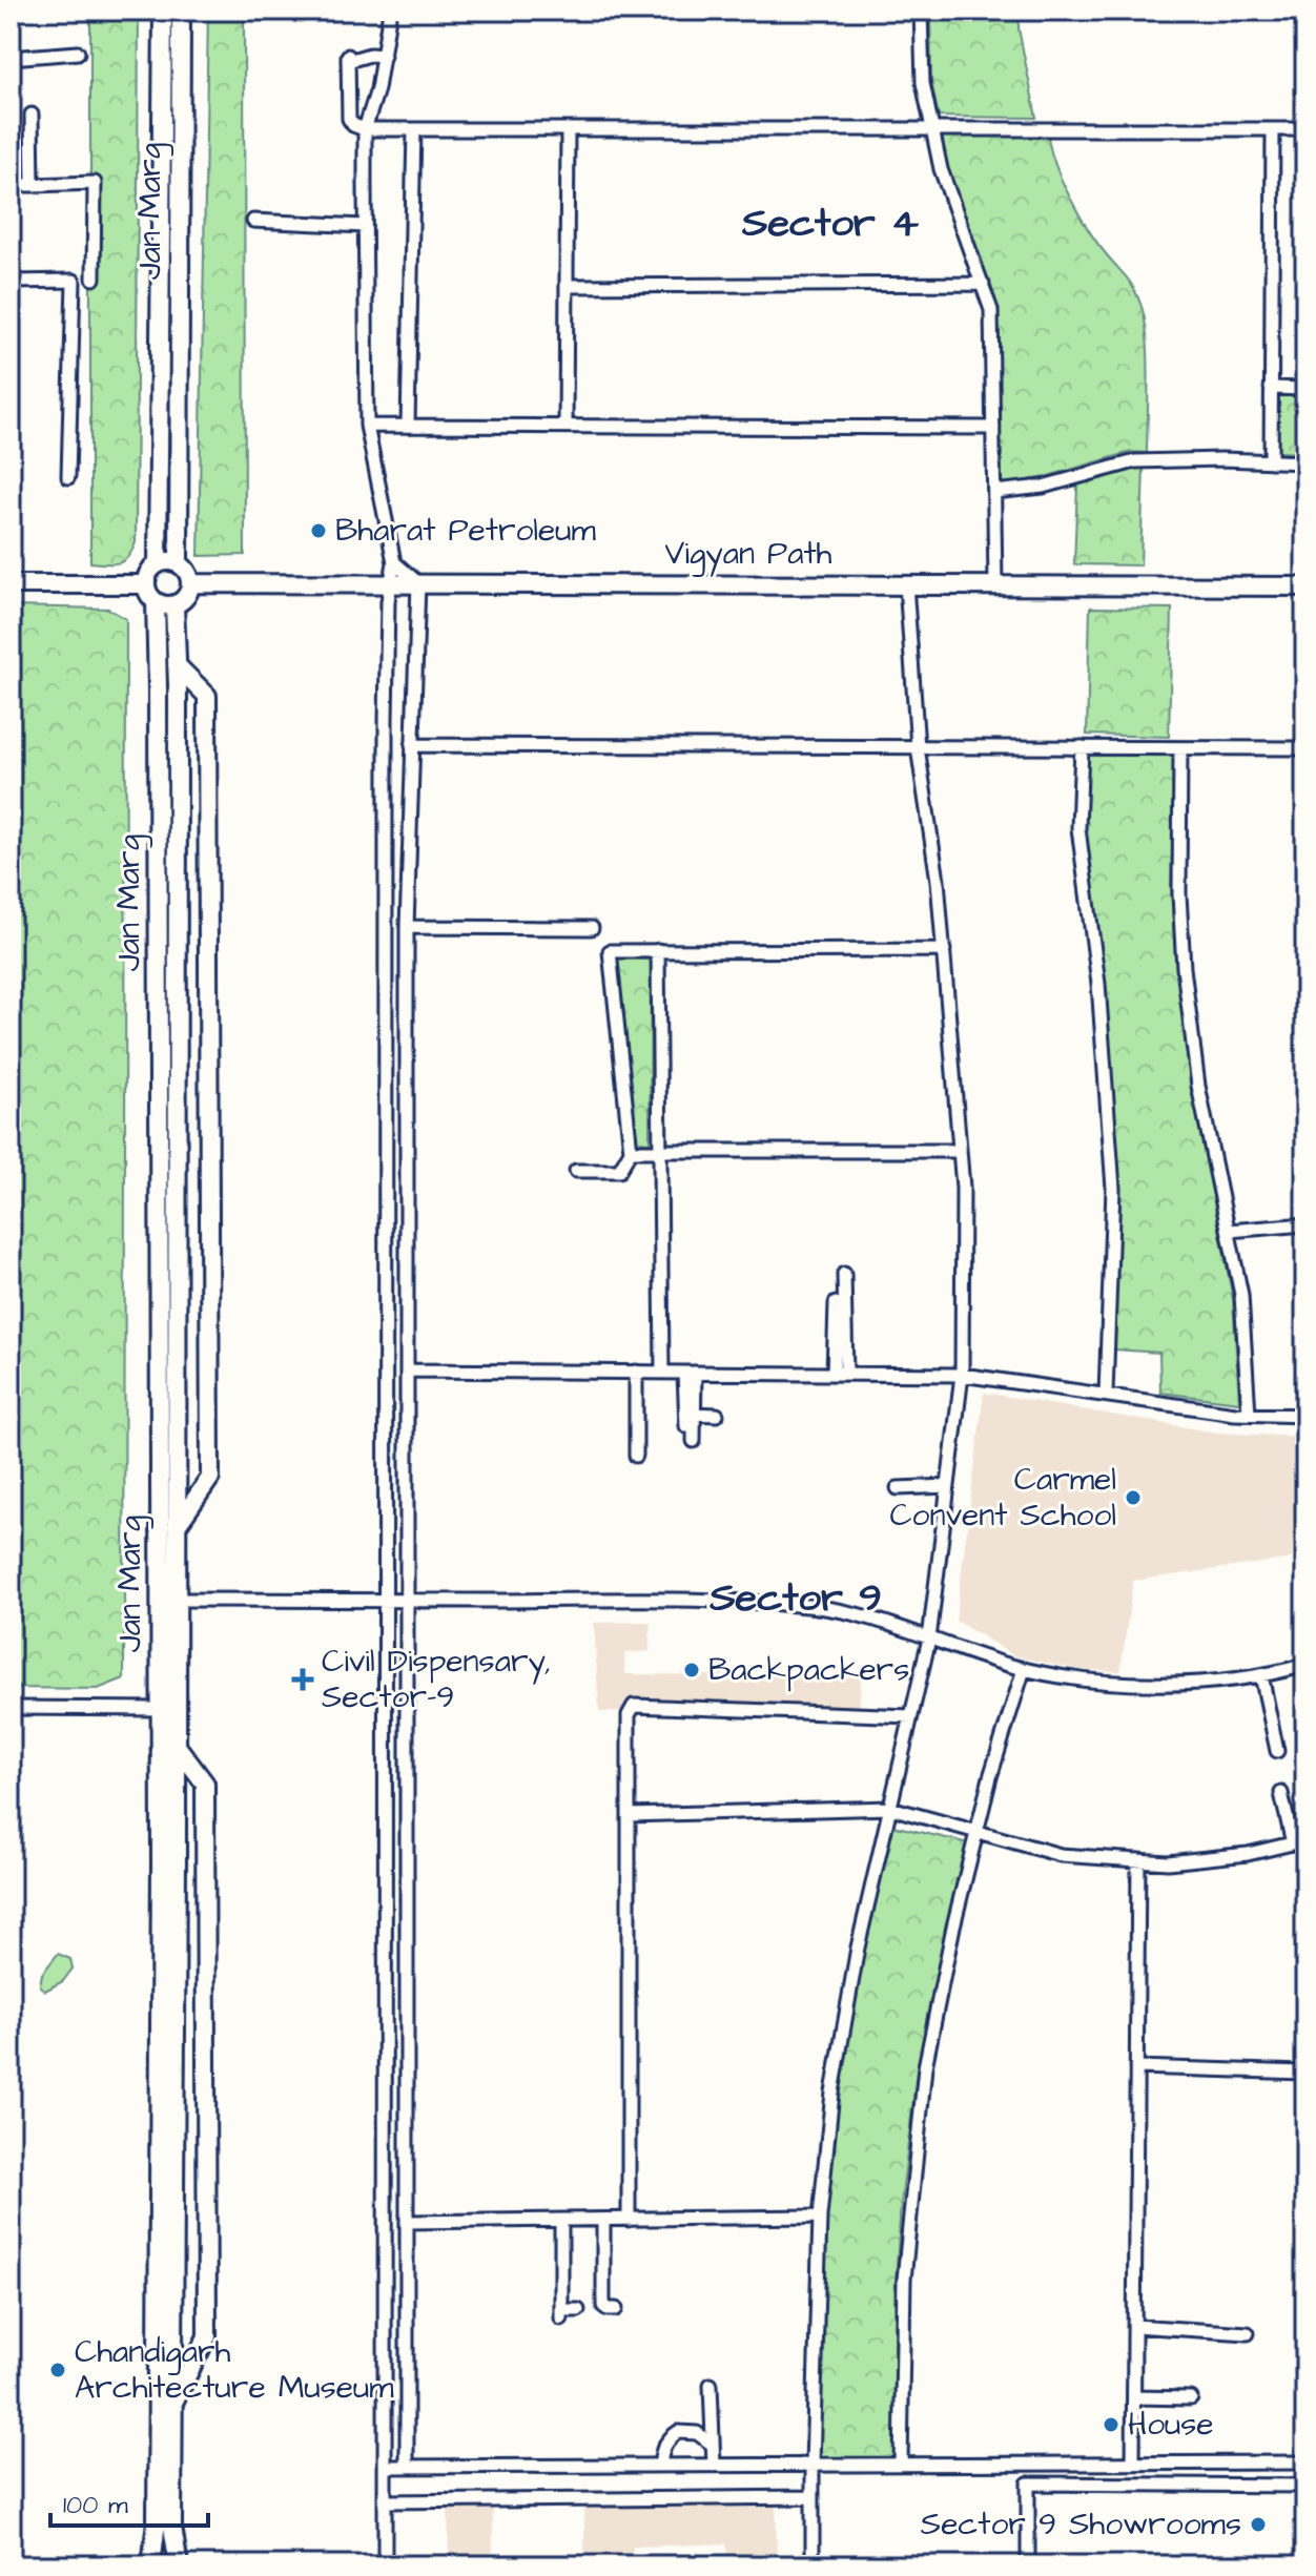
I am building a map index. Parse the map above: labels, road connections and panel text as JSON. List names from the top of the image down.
{
  "streets": {
    "main road": ["Jan Marg", "Vigyan Path"]
  },
  "crossings": [
    ["Jan Marg", "Vigyan Path"]
  ],
  "districts": ["Sector 4", "Sector 9"],
  "places": {
    "other": [
      "Bharat Petroleum",
      "Carmel Convent School",
      "Backpackers",
      "Chandigarh Architecture Museum",
      "House",
      "Sector 9 Showrooms"
    ],
    "health": ["Civil Dispensary, Sector-9"]
  },
  "scale_bar": "100 m"
}
